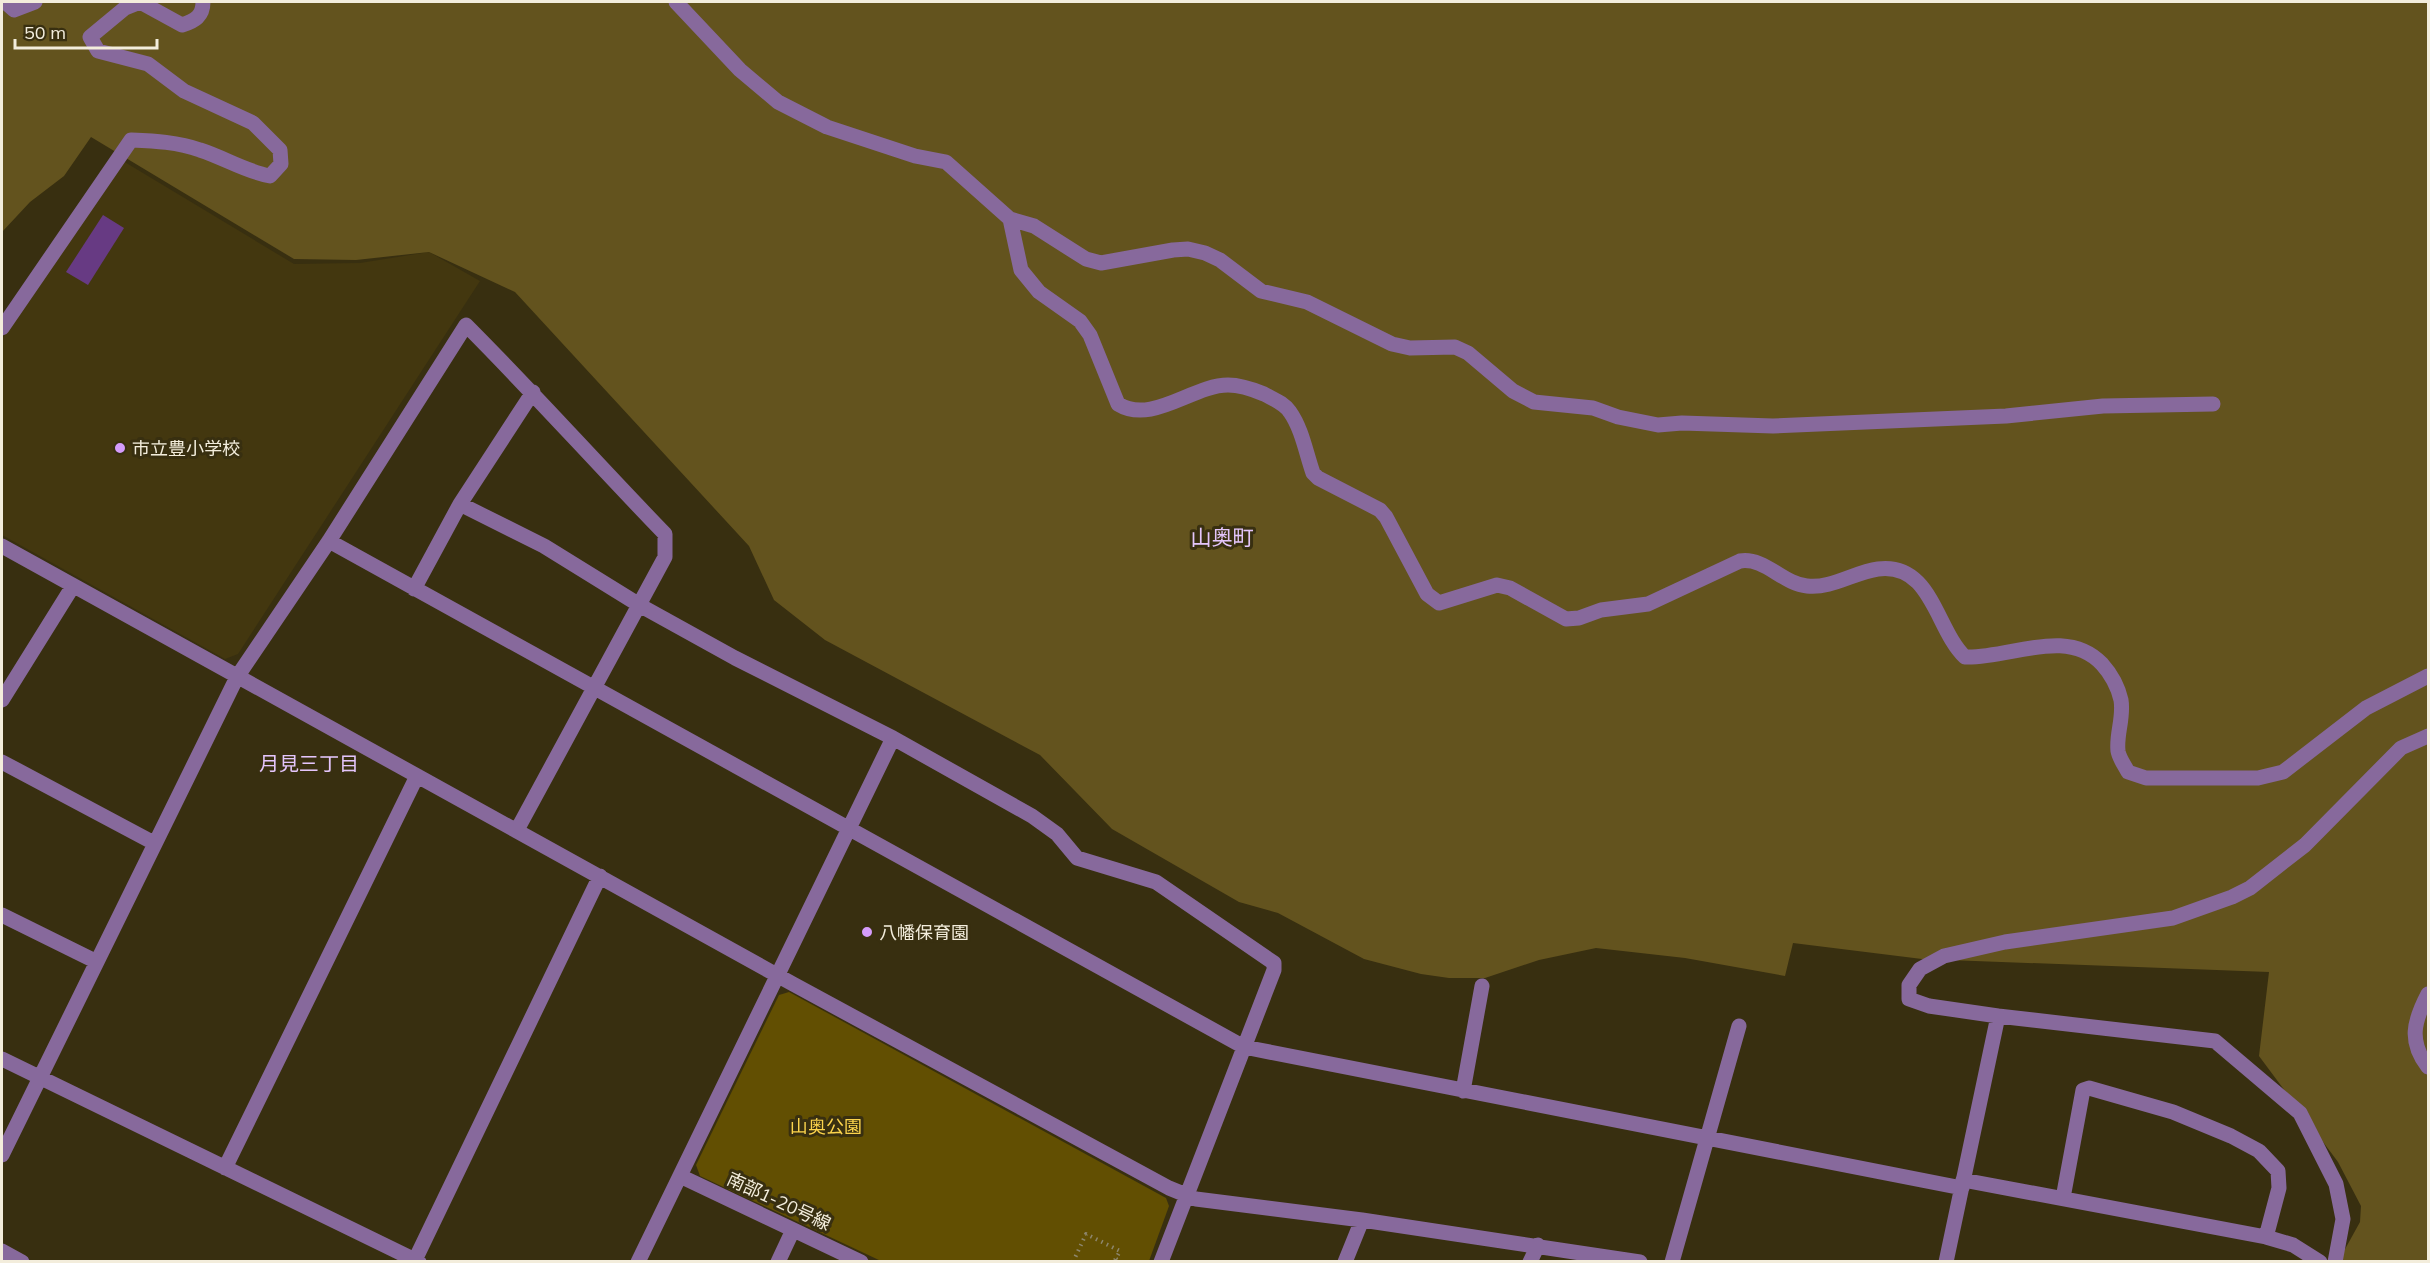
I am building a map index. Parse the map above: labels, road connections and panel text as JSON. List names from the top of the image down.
{
  "streets": {
    "street": ["南部1-20号線"]
  },
  "districts": ["山奥町", "月見三丁目"],
  "parks": ["山奥公園"],
  "places": ["市立豊小学校", "八幡保育園"],
  "scale_bar": "50 m"
}
